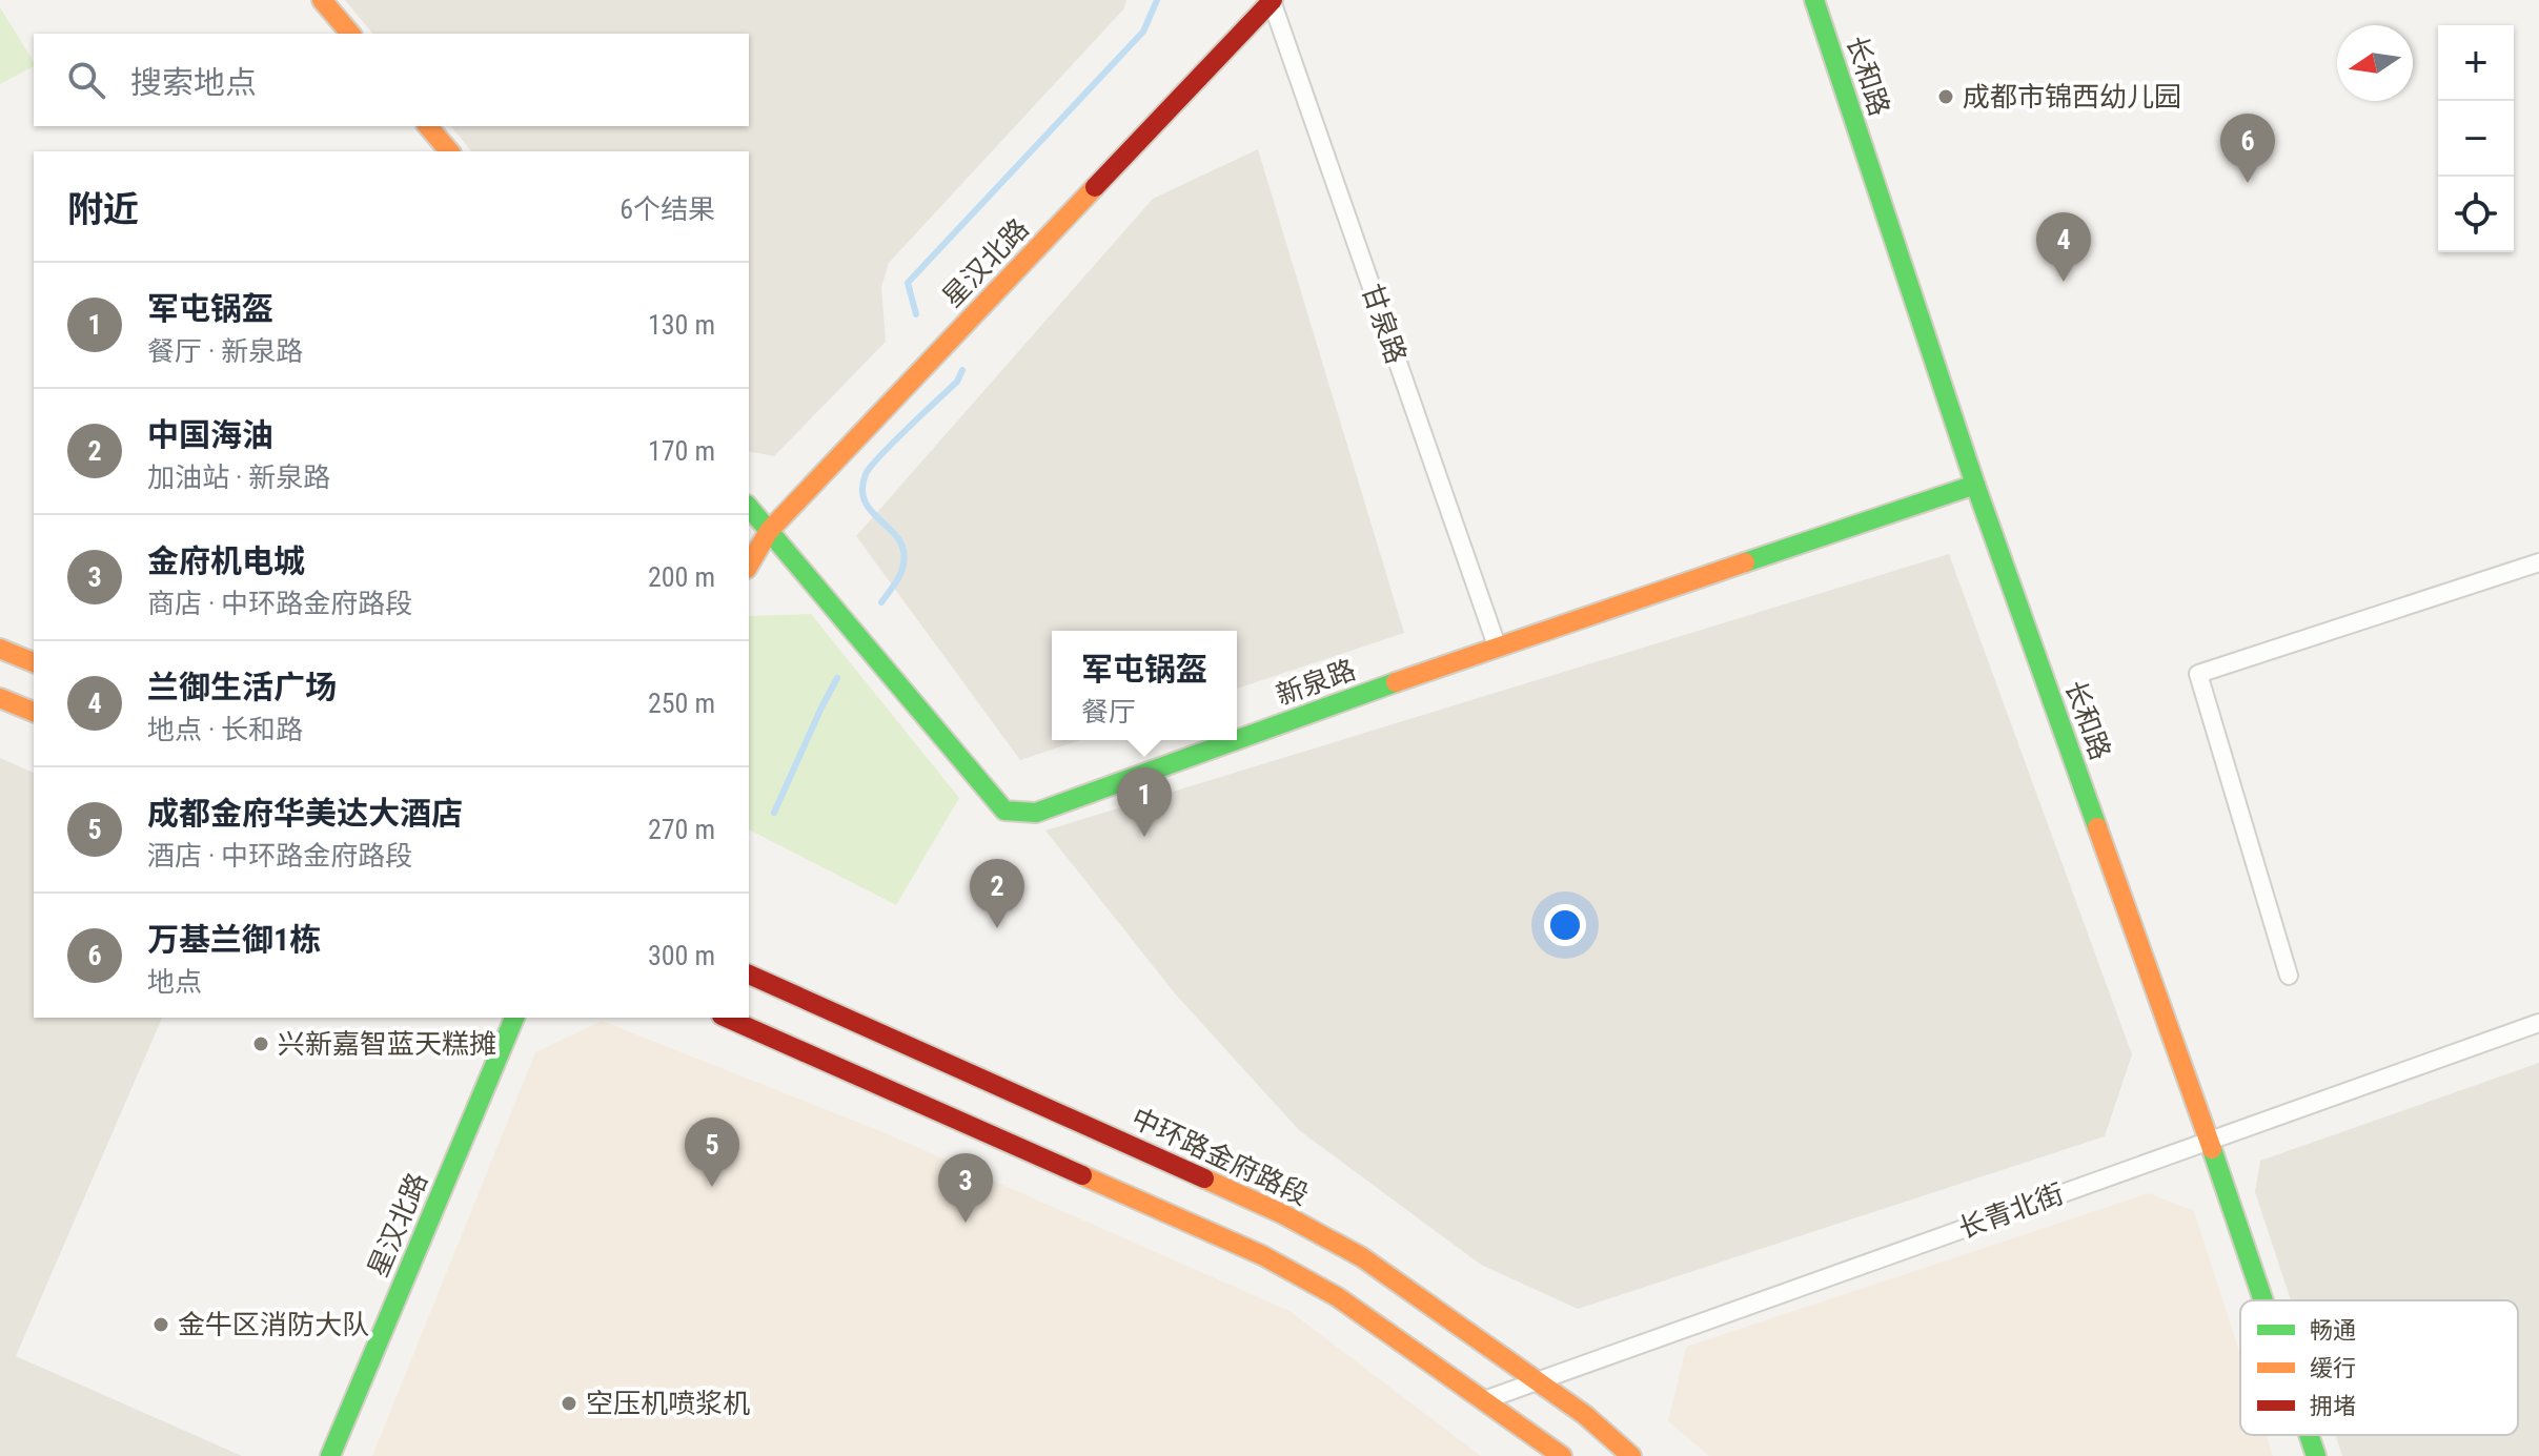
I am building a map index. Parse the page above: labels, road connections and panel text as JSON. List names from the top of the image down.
{
  "streets": {
    "street": [
      "长和路",
      "星汉北路",
      "甘泉路",
      "新泉路",
      "中环路金府路段",
      "长青北街"
    ]
  },
  "crossings": [
    ["长和路", "新泉路"],
    ["长和路", "长青北街"],
    ["星汉北路", "甘泉路"],
    ["星汉北路", "新泉路"],
    ["甘泉路", "新泉路"],
    ["中环路金府路段", "长青北街"]
  ],
  "places": [
    "成都市锦西幼儿园",
    "兴新嘉智蓝天糕摊",
    "金牛区消防大队",
    "空压机喷浆机"
  ],
  "legend": ["畅通", "缓行", "拥堵"],
  "north": "left",
  "page": {
    "map_buttons": ["+", "−"],
    "search": "搜索地点",
    "pins": [
      "6",
      "4",
      "1",
      "2",
      "5",
      "3"
    ],
    "heading": ["附近", "6个结果"],
    "list": [
      {
        "mark": "1",
        "name": "军屯锅盔",
        "note": "餐厅 · 新泉路",
        "value": "130 m"
      },
      {
        "mark": "2",
        "name": "中国海油",
        "note": "加油站 · 新泉路",
        "value": "170 m"
      },
      {
        "mark": "3",
        "name": "金府机电城",
        "note": "商店 · 中环路金府路段",
        "value": "200 m"
      },
      {
        "mark": "4",
        "name": "兰御生活广场",
        "note": "地点 · 长和路",
        "value": "250 m"
      },
      {
        "mark": "5",
        "name": "成都金府华美达大酒店",
        "note": "酒店 · 中环路金府路段",
        "value": "270 m"
      },
      {
        "mark": "6",
        "name": "万基兰御1栋",
        "note": "地点",
        "value": "300 m"
      }
    ],
    "popup": ["军屯锅盔", "餐厅"]
  }
}
